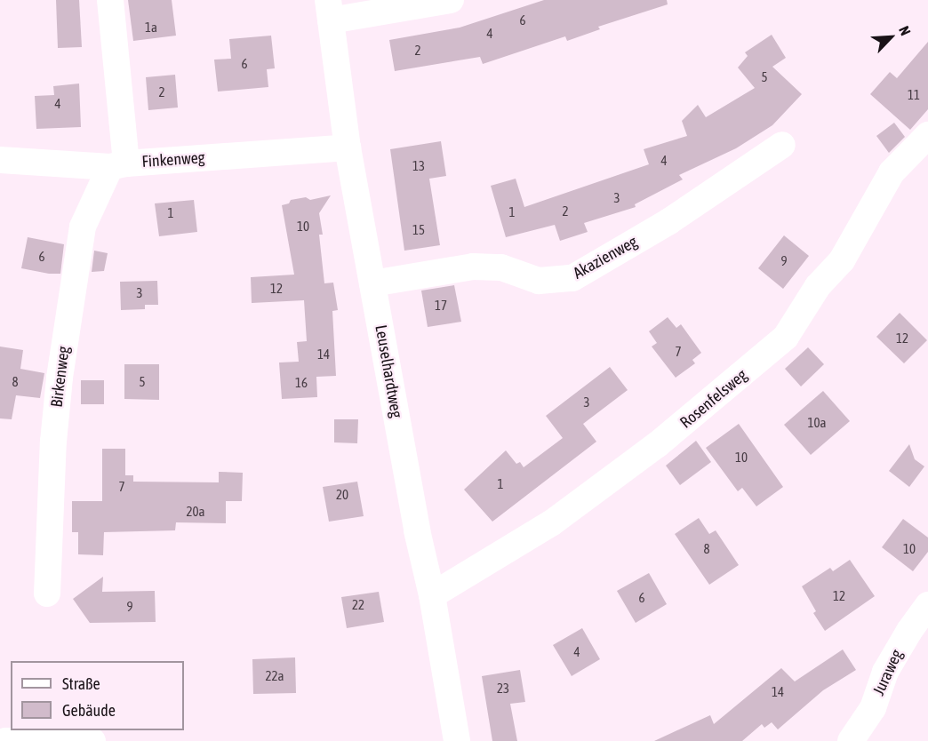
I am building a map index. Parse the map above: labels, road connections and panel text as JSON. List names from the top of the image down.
{
  "streets": {
    "street": [
      "Finkenweg",
      "Akazienweg",
      "Leuselhardtweg",
      "Birkenweg",
      "Rosenfelsweg",
      "Juraweg"
    ]
  },
  "crossings": [
    ["Finkenweg", "Leuselhardtweg"],
    ["Finkenweg", "Birkenweg"],
    ["Akazienweg", "Leuselhardtweg"],
    ["Leuselhardtweg", "Rosenfelsweg"]
  ],
  "house_numbers": [
    "6",
    "1a",
    "4",
    "2",
    "6",
    "5",
    "2",
    "11",
    "4",
    "4",
    "13",
    "3",
    "2",
    "1",
    "1",
    "10",
    "15",
    "6",
    "9",
    "12",
    "3",
    "17",
    "12",
    "7",
    "14",
    "8",
    "5",
    "16",
    "3",
    "10a",
    "10",
    "1",
    "7",
    "20",
    "20a",
    "8",
    "10",
    "12",
    "6",
    "22",
    "9",
    "4",
    "22a",
    "23",
    "14"
  ],
  "legend": ["Straße", "Gebäude"],
  "north": "top right"
}
